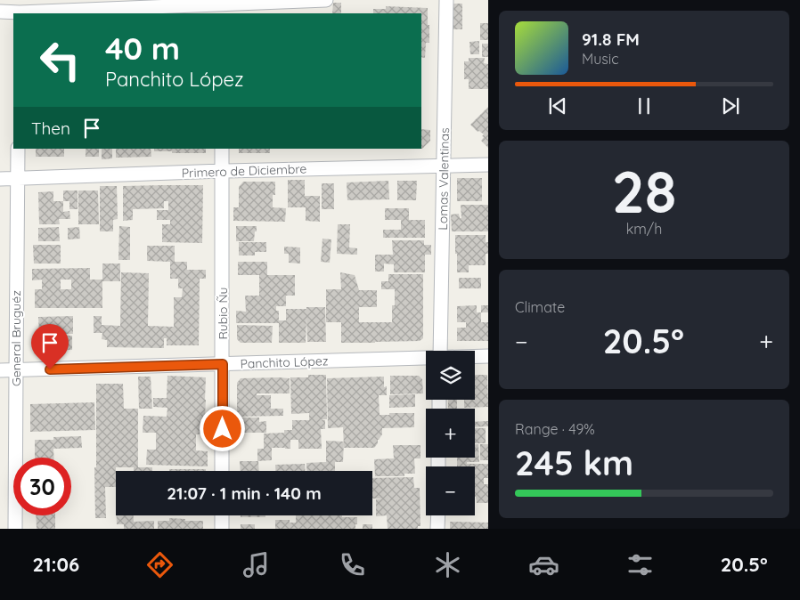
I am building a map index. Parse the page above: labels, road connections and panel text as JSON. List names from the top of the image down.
{
  "streets": {
    "street": [
      "Primero de Diciembre",
      "Lomas Valentinas",
      "Rubio Ñu",
      "General Bruguéz",
      "Panchito López"
    ]
  },
  "crossings": [
    ["Primero de Diciembre", "Lomas Valentinas"],
    ["Primero de Diciembre", "Rubio Ñu"],
    ["Primero de Diciembre", "General Bruguéz"],
    ["Rubio Ñu", "Panchito López"],
    ["General Bruguéz", "Panchito López"]
  ],
  "page": {
    "turn": ["40 m", "Panchito López"],
    "song": ["91.8 FM", "Music"],
    "then": "Then",
    "tile": [
      ["28", "km/h"],
      "Climate",
      ["Range · 49%", "245 km"]
    ],
    "heat": ["−", "20.5°", "+"],
    "map_buttons": ["+", "−"],
    "limit": "30",
    "trip": "21:07 · 1 min · 140 m",
    "tabs": ["21:06", "20.5°"]
  }
}
